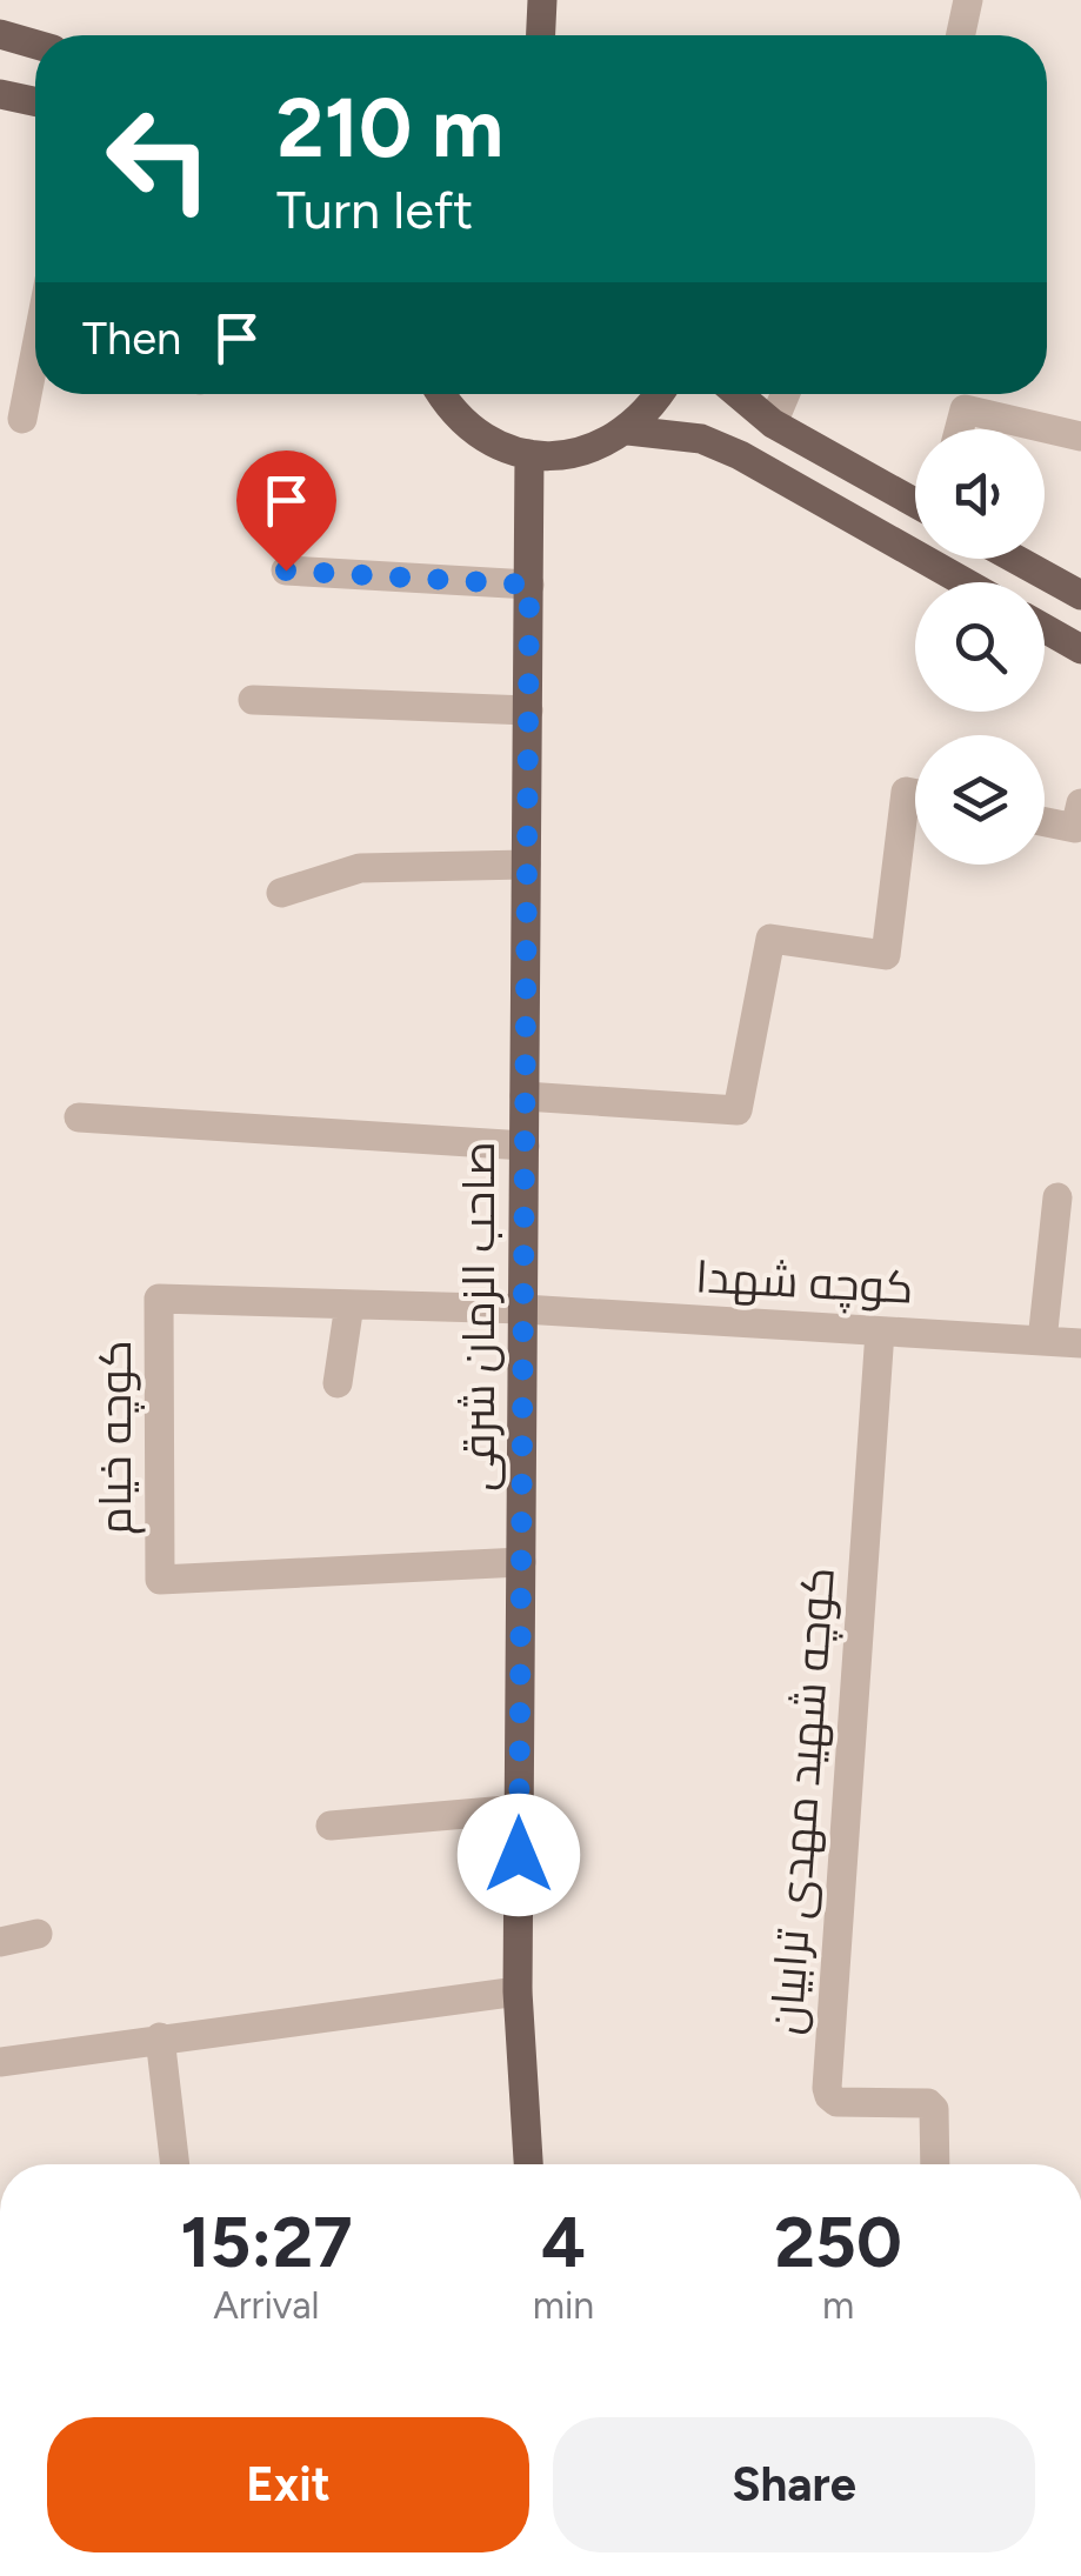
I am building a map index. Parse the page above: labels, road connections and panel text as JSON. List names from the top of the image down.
{
  "streets": {
    "main road": ["صاحب الزمان شرقی"],
    "street": ["کوچه شهدا", "کوچه خیام", "کوچه شهید مهدی ترابیان"]
  },
  "crossings": [
    ["کوچه شهدا", "صاحب الزمان شرقی"],
    ["کوچه شهدا", "کوچه خیام"],
    ["کوچه شهدا", "کوچه شهید مهدی ترابیان"],
    ["صاحب الزمان شرقی", "کوچه خیام"]
  ],
  "page": {
    "turn": ["210 m", "Turn left"],
    "then": "Then",
    "eta": [
      "15:27",
      "Arrival",
      "4",
      "min",
      "250",
      "m"
    ],
    "buttons": ["Exit", "Share"]
  }
}
